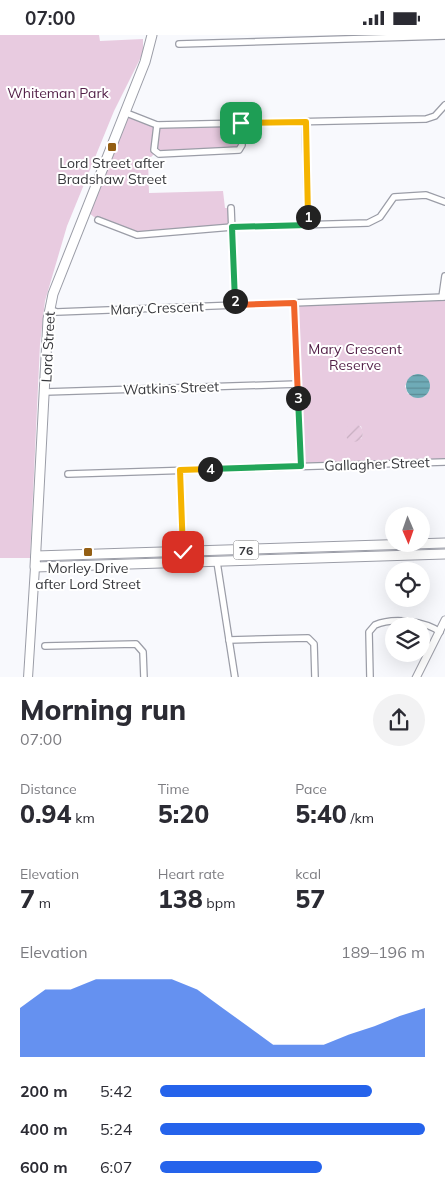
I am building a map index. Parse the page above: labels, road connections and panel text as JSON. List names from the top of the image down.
{
  "streets": {
    "main road": ["Lord Street", "76"],
    "street": ["Mary Crescent", "Watkins Street", "Gallagher Street"]
  },
  "crossings": [
    ["Mary Crescent", "Lord Street"],
    ["Lord Street", "Watkins Street"],
    ["Lord Street", "76"]
  ],
  "parks": ["Whiteman Park", "Mary Crescent Reserve"],
  "places": {
    "transit": ["Lord Street after Bradshaw Street", "Morley Drive after Lord Street"]
  },
  "north": "bottom",
  "page": {
    "status": "07:00",
    "pins": [
      "1",
      "2",
      "3",
      "4"
    ],
    "heading": ["Morning run", "07:00"],
    "stats": [
      ["Distance", "0.94 km"],
      ["Time", "5:20"],
      ["Pace", "5:40 /km"],
      ["Elevation", "7 m"],
      ["Heart rate", "138 bpm"],
      ["kcal", "57"]
    ],
    "chart": ["Elevation", "189–196 m"],
    "list": [
      {
        "name": "200 m",
        "note": "5:42"
      },
      {
        "name": "400 m",
        "note": "5:24"
      },
      {
        "name": "600 m",
        "note": "6:07"
      }
    ]
  }
}
